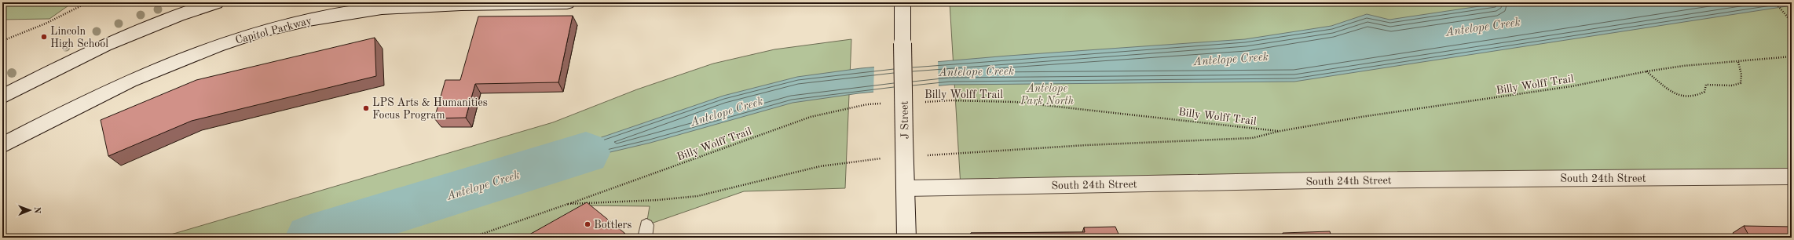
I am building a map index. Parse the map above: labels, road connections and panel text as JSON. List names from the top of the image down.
{
  "streets": {
    "street": ["Capitol Parkway", "J Street", "South 24th Street"],
    "path": ["Billy Wolff Trail"]
  },
  "crossings": [
    ["J Street", "South 24th Street"]
  ],
  "water": ["Antelope Creek"],
  "parks": ["Antelope Park North"],
  "places": ["Lincoln High School", "LPS Arts & Humanities Focus Program", "Bottlers"],
  "north": "right"
}
